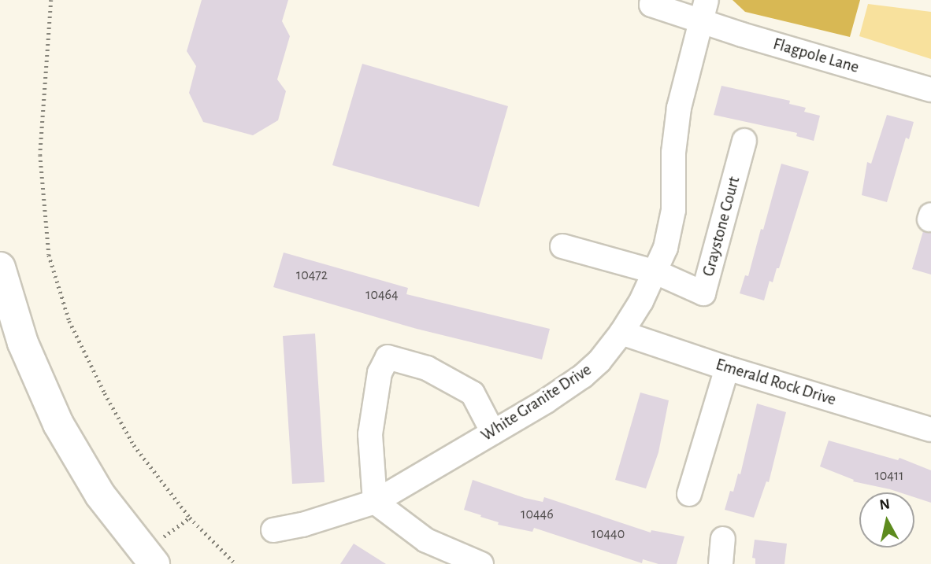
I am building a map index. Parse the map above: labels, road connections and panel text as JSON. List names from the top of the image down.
{
  "streets": {
    "street": [
      "Flagpole Lane",
      "Graystone Court",
      "Emerald Rock Drive",
      "White Granite Drive"
    ]
  },
  "crossings": [
    ["Flagpole Lane", "White Granite Drive"],
    ["Graystone Court", "White Granite Drive"],
    ["Emerald Rock Drive", "White Granite Drive"]
  ],
  "house_numbers": [
    "10472",
    "10464",
    "10411",
    "10446",
    "10440"
  ],
  "north": "top"
}
